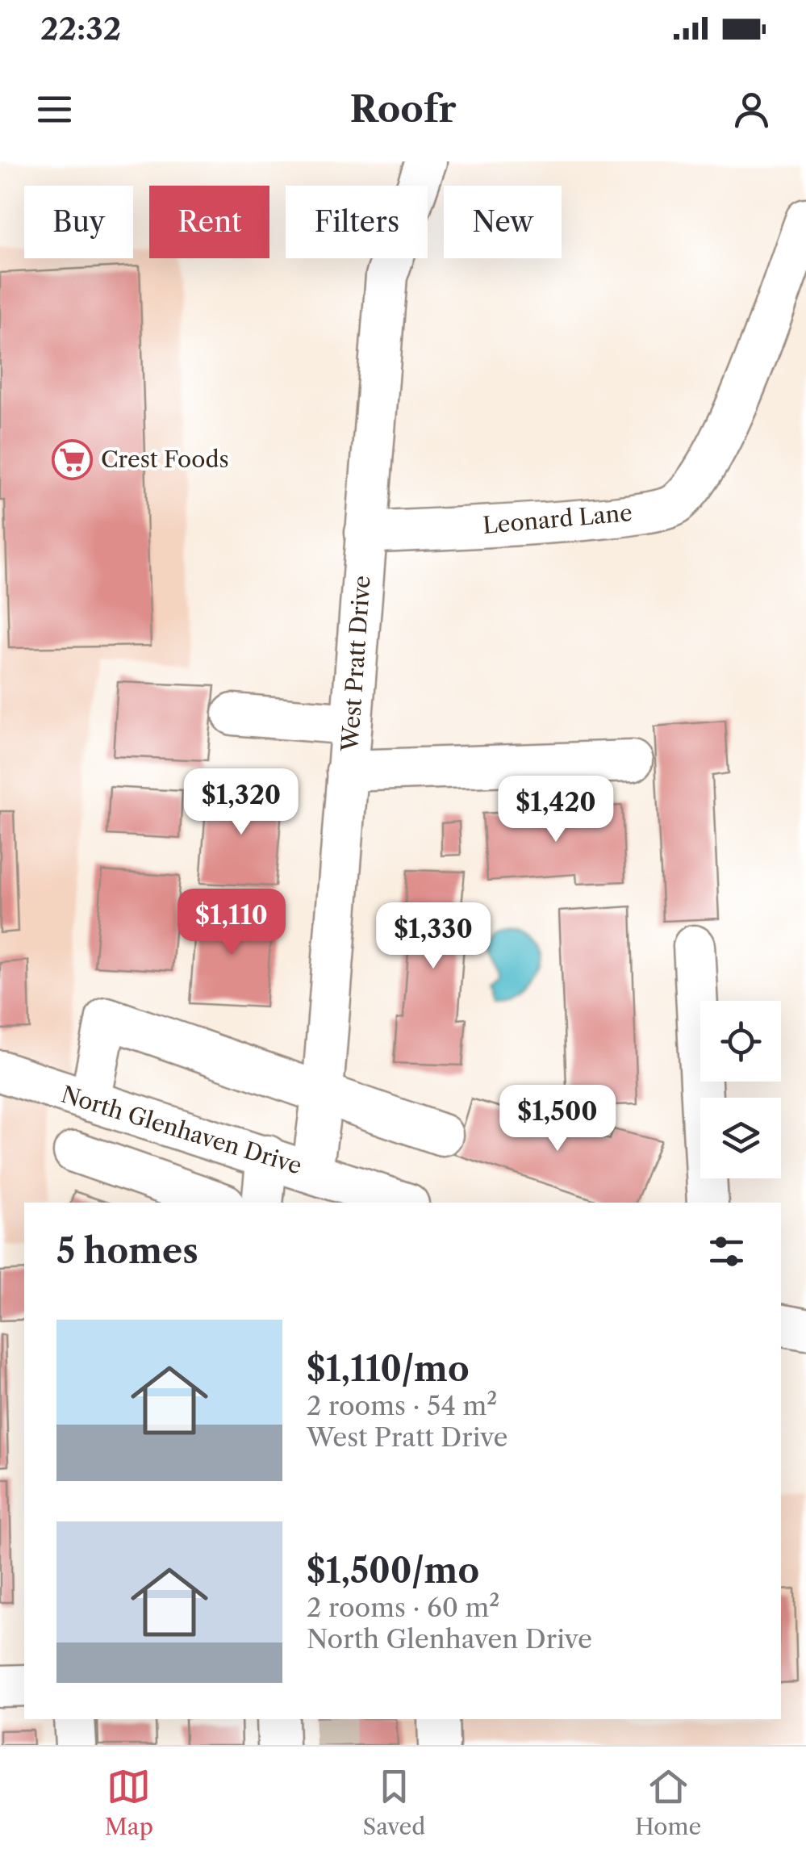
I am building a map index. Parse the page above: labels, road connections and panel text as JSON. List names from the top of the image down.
{
  "streets": {
    "street": ["Leonard Lane", "West Pratt Drive", "North Glenhaven Drive"]
  },
  "crossings": [
    ["Leonard Lane", "West Pratt Drive"],
    ["West Pratt Drive", "North Glenhaven Drive"]
  ],
  "places": {
    "supermarket": ["Crest Foods"]
  },
  "page": {
    "status": "22:32",
    "header": "Roofr",
    "chip": [
      "Buy",
      "Rent",
      "Filters",
      "New"
    ],
    "price": [
      "$1,320",
      "$1,420",
      "$1,110",
      "$1,330",
      "$1,500"
    ],
    "heading": "5 homes",
    "list": [
      {
        "name": "$1,110/mo",
        "note": "2 rooms · 54 m² · West Pratt Drive"
      },
      {
        "name": "$1,500/mo",
        "note": "2 rooms · 60 m² · North Glenhaven Drive"
      }
    ],
    "tabs": ["Map", "Saved", "Home"]
  }
}
